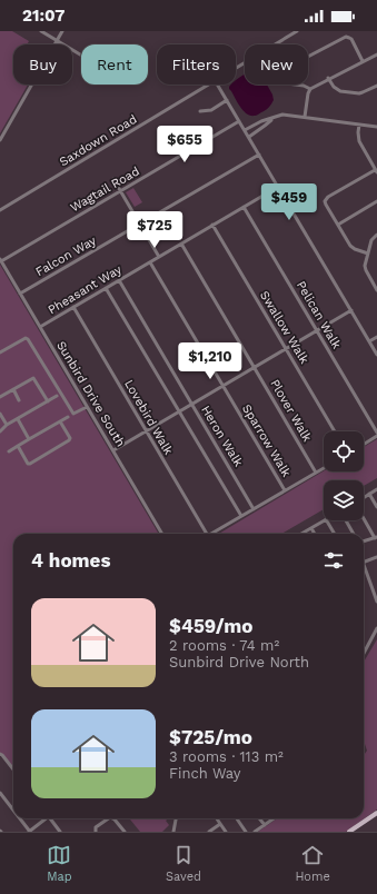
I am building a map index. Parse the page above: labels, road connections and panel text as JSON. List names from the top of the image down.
{
  "streets": {
    "street": [
      "Saxdown Road",
      "Wagtail Road",
      "Falcon Way",
      "Pheasant Way",
      "Pelican Walk",
      "Swallow Walk",
      "Sunbird Drive South",
      "Plover Walk",
      "Lovebird Walk",
      "Heron Walk",
      "Sparrow Walk"
    ]
  },
  "crossings": [
    ["Wagtail Road", "Sunbird Drive South"],
    ["Falcon Way", "Sunbird Drive South"],
    ["Pheasant Way", "Pelican Walk"],
    ["Pheasant Way", "Swallow Walk"],
    ["Pheasant Way", "Sunbird Drive South"],
    ["Pheasant Way", "Plover Walk"],
    ["Pheasant Way", "Lovebird Walk"],
    ["Pheasant Way", "Heron Walk"],
    ["Pheasant Way", "Sparrow Walk"]
  ],
  "page": {
    "status": "21:07",
    "chip": [
      "Buy",
      "Rent",
      "Filters",
      "New"
    ],
    "price": [
      "$655",
      "$459",
      "$725",
      "$1,210"
    ],
    "heading": "4 homes",
    "list": [
      {
        "name": "$459/mo",
        "note": "2 rooms · 74 m² · Sunbird Drive North"
      },
      {
        "name": "$725/mo",
        "note": "3 rooms · 113 m² · Finch Way"
      }
    ],
    "tabs": ["Map", "Saved", "Home"]
  }
}
